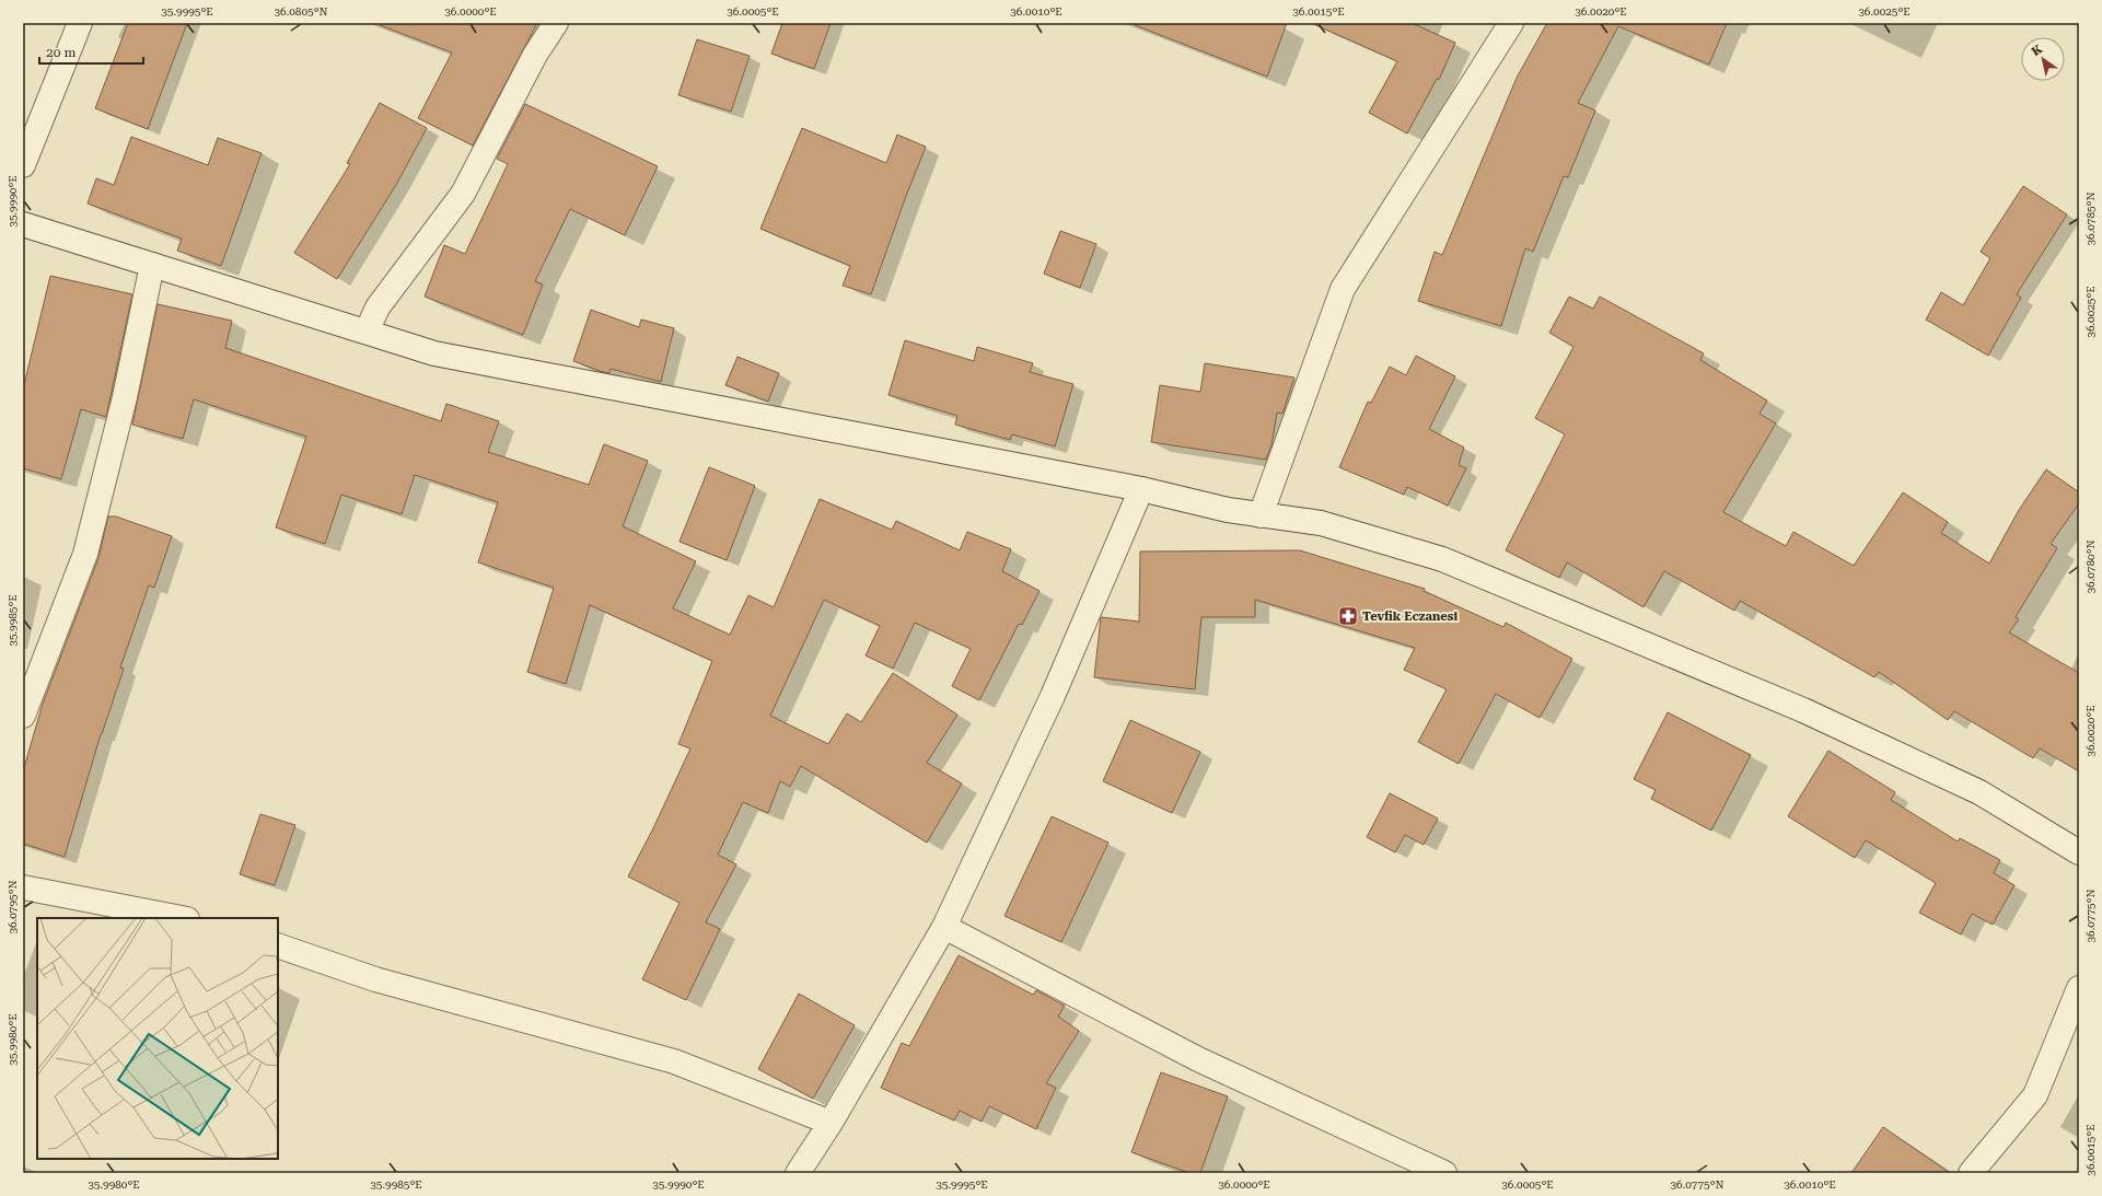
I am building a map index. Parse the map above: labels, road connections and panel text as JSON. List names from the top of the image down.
{
  "places": {
    "pharmacy": ["Tevfik Eczanesi"]
  },
  "scale_bar": "20 m",
  "north": "top left",
  "coordinates": [
    "35.9995°E",
    "36.0805°N",
    "36.0000°E",
    "36.0005°E",
    "36.0010°E",
    "36.0015°E",
    "36.0020°E",
    "36.0025°E",
    "35.9990°E",
    "36.0785°N",
    "36.0780°N",
    "35.9985°E",
    "36.0795°N",
    "36.0775°N",
    "35.9980°E"
  ]
}
